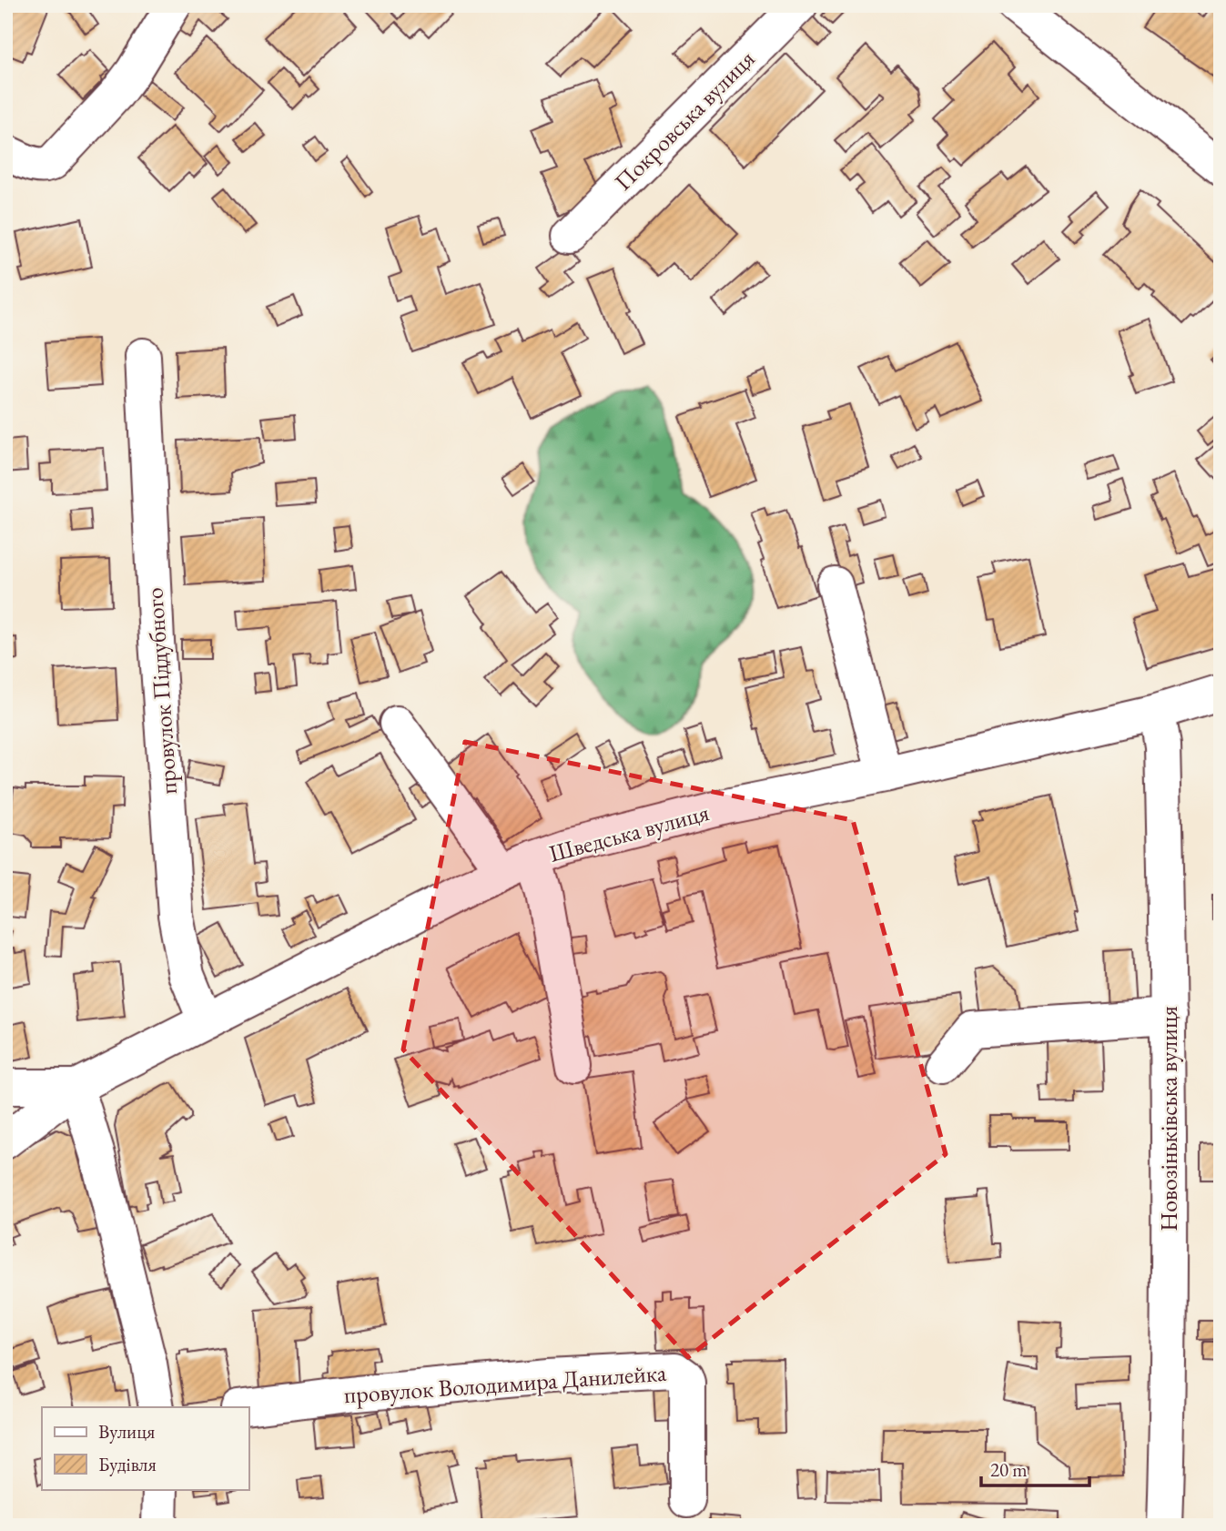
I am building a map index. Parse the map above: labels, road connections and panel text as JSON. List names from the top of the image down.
{
  "streets": {
    "street": [
      "Покровська вулиця",
      "провулок Піддубного",
      "Шведська вулиця",
      "Новозіньківська вулиця",
      "провулок Володимира Данилейка"
    ]
  },
  "crossings": [
    ["провулок Піддубного", "Шведська вулиця"],
    ["Шведська вулиця", "Новозіньківська вулиця"]
  ],
  "legend": ["Вулиця", "Будівля"],
  "scale_bar": "20 m"
}
